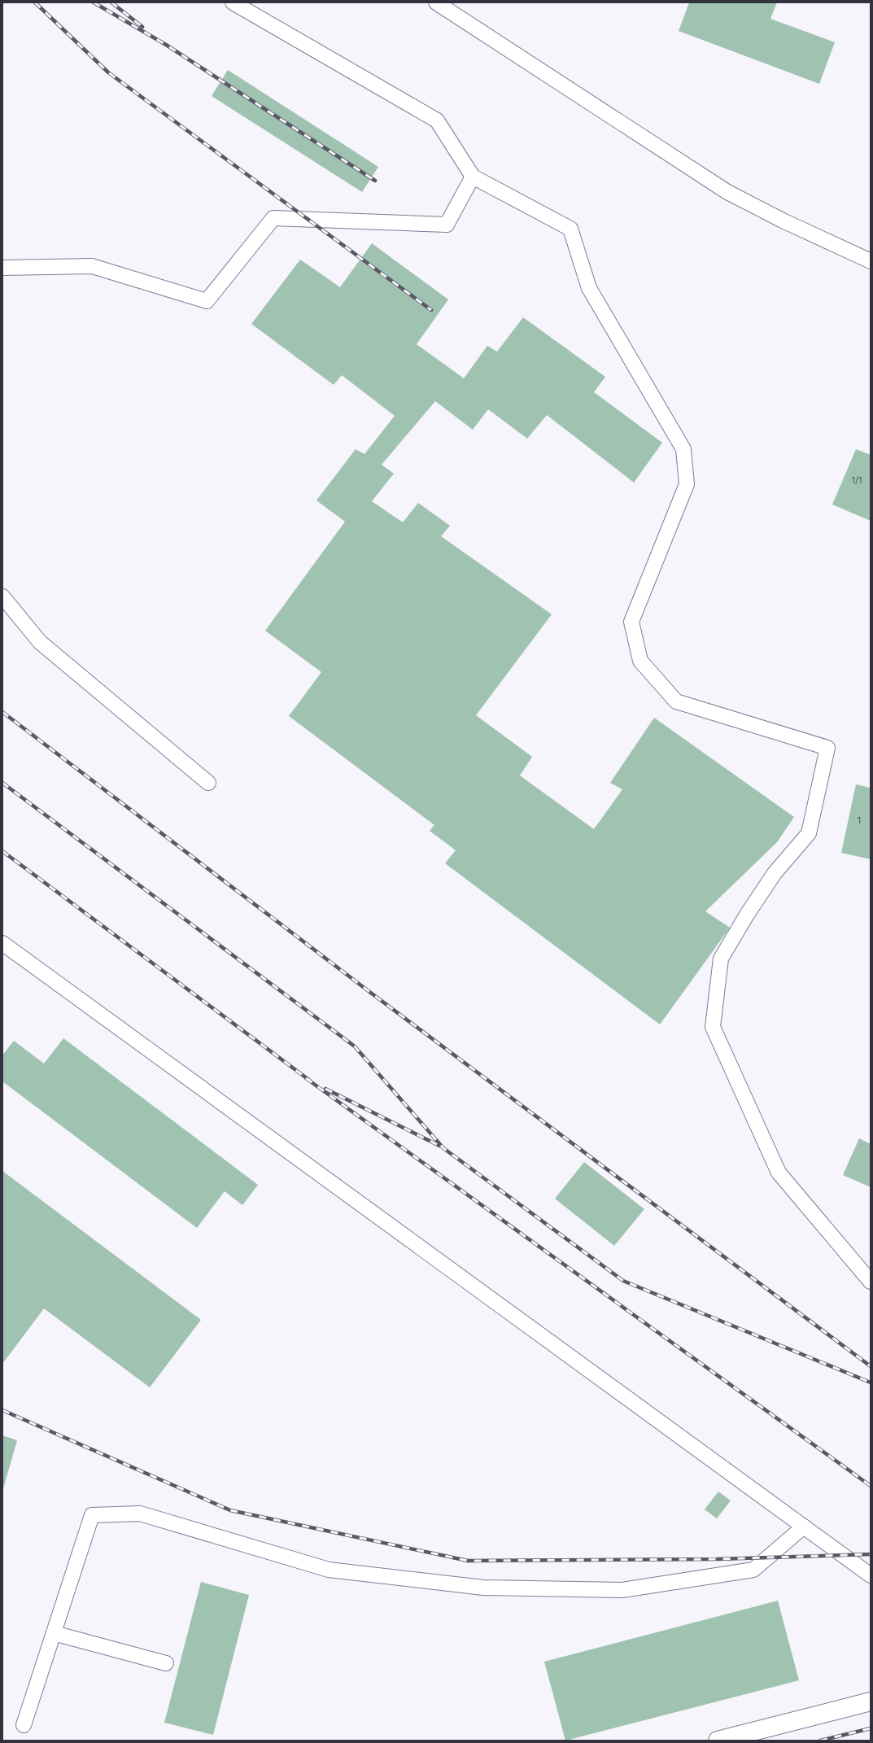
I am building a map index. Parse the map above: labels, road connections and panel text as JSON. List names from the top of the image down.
{
  "house_numbers": ["1/1", "1"]
}
